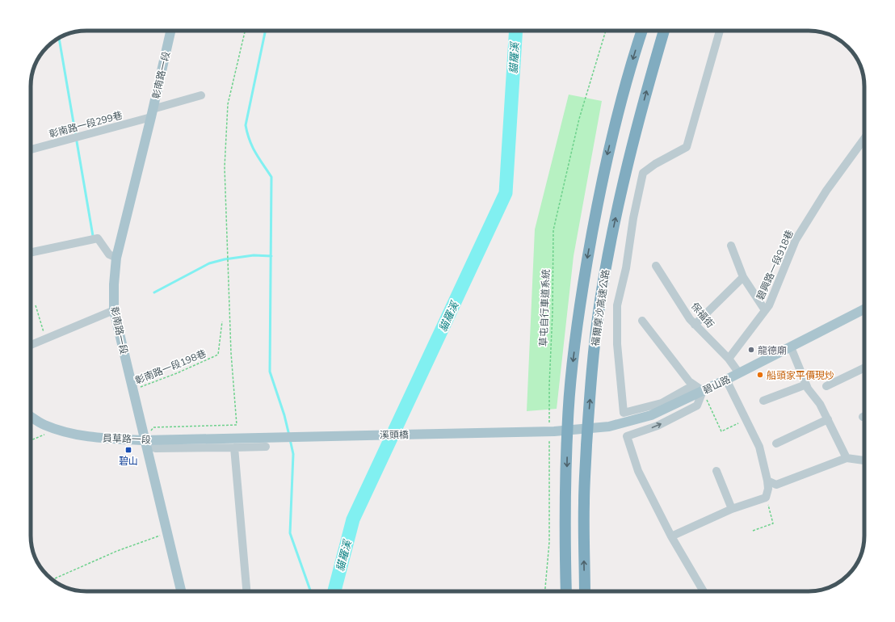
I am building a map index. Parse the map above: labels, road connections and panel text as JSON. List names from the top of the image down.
{
  "streets": {
    "highway": ["福爾摩沙高速公路"],
    "main road": [
      "彰南路一段",
      "碧山路",
      "溪頭橋",
      "員草路一段"
    ],
    "lane": ["彰南路一段299巷", "碧興路一段918巷", "保福街"],
    "path": ["草屯自行車道系統", "彰南路一段198巷"]
  },
  "crossings": [
    ["彰南路一段", "彰南路一段299巷"],
    ["彰南路一段", "彰南路一段198巷"],
    ["彰南路一段", "員草路一段"],
    ["碧興路一段918巷", "保福街"],
    ["草屯自行車道系統", "碧山路"],
    ["草屯自行車道系統", "溪頭橋"],
    ["保福街", "碧山路"],
    ["碧山路", "溪頭橋"],
    ["溪頭橋", "員草路一段"]
  ],
  "water": ["貓羅溪"],
  "places": {
    "other": ["龍德廟", "船頭家平價現炒"],
    "transit": ["碧山"]
  }
}
